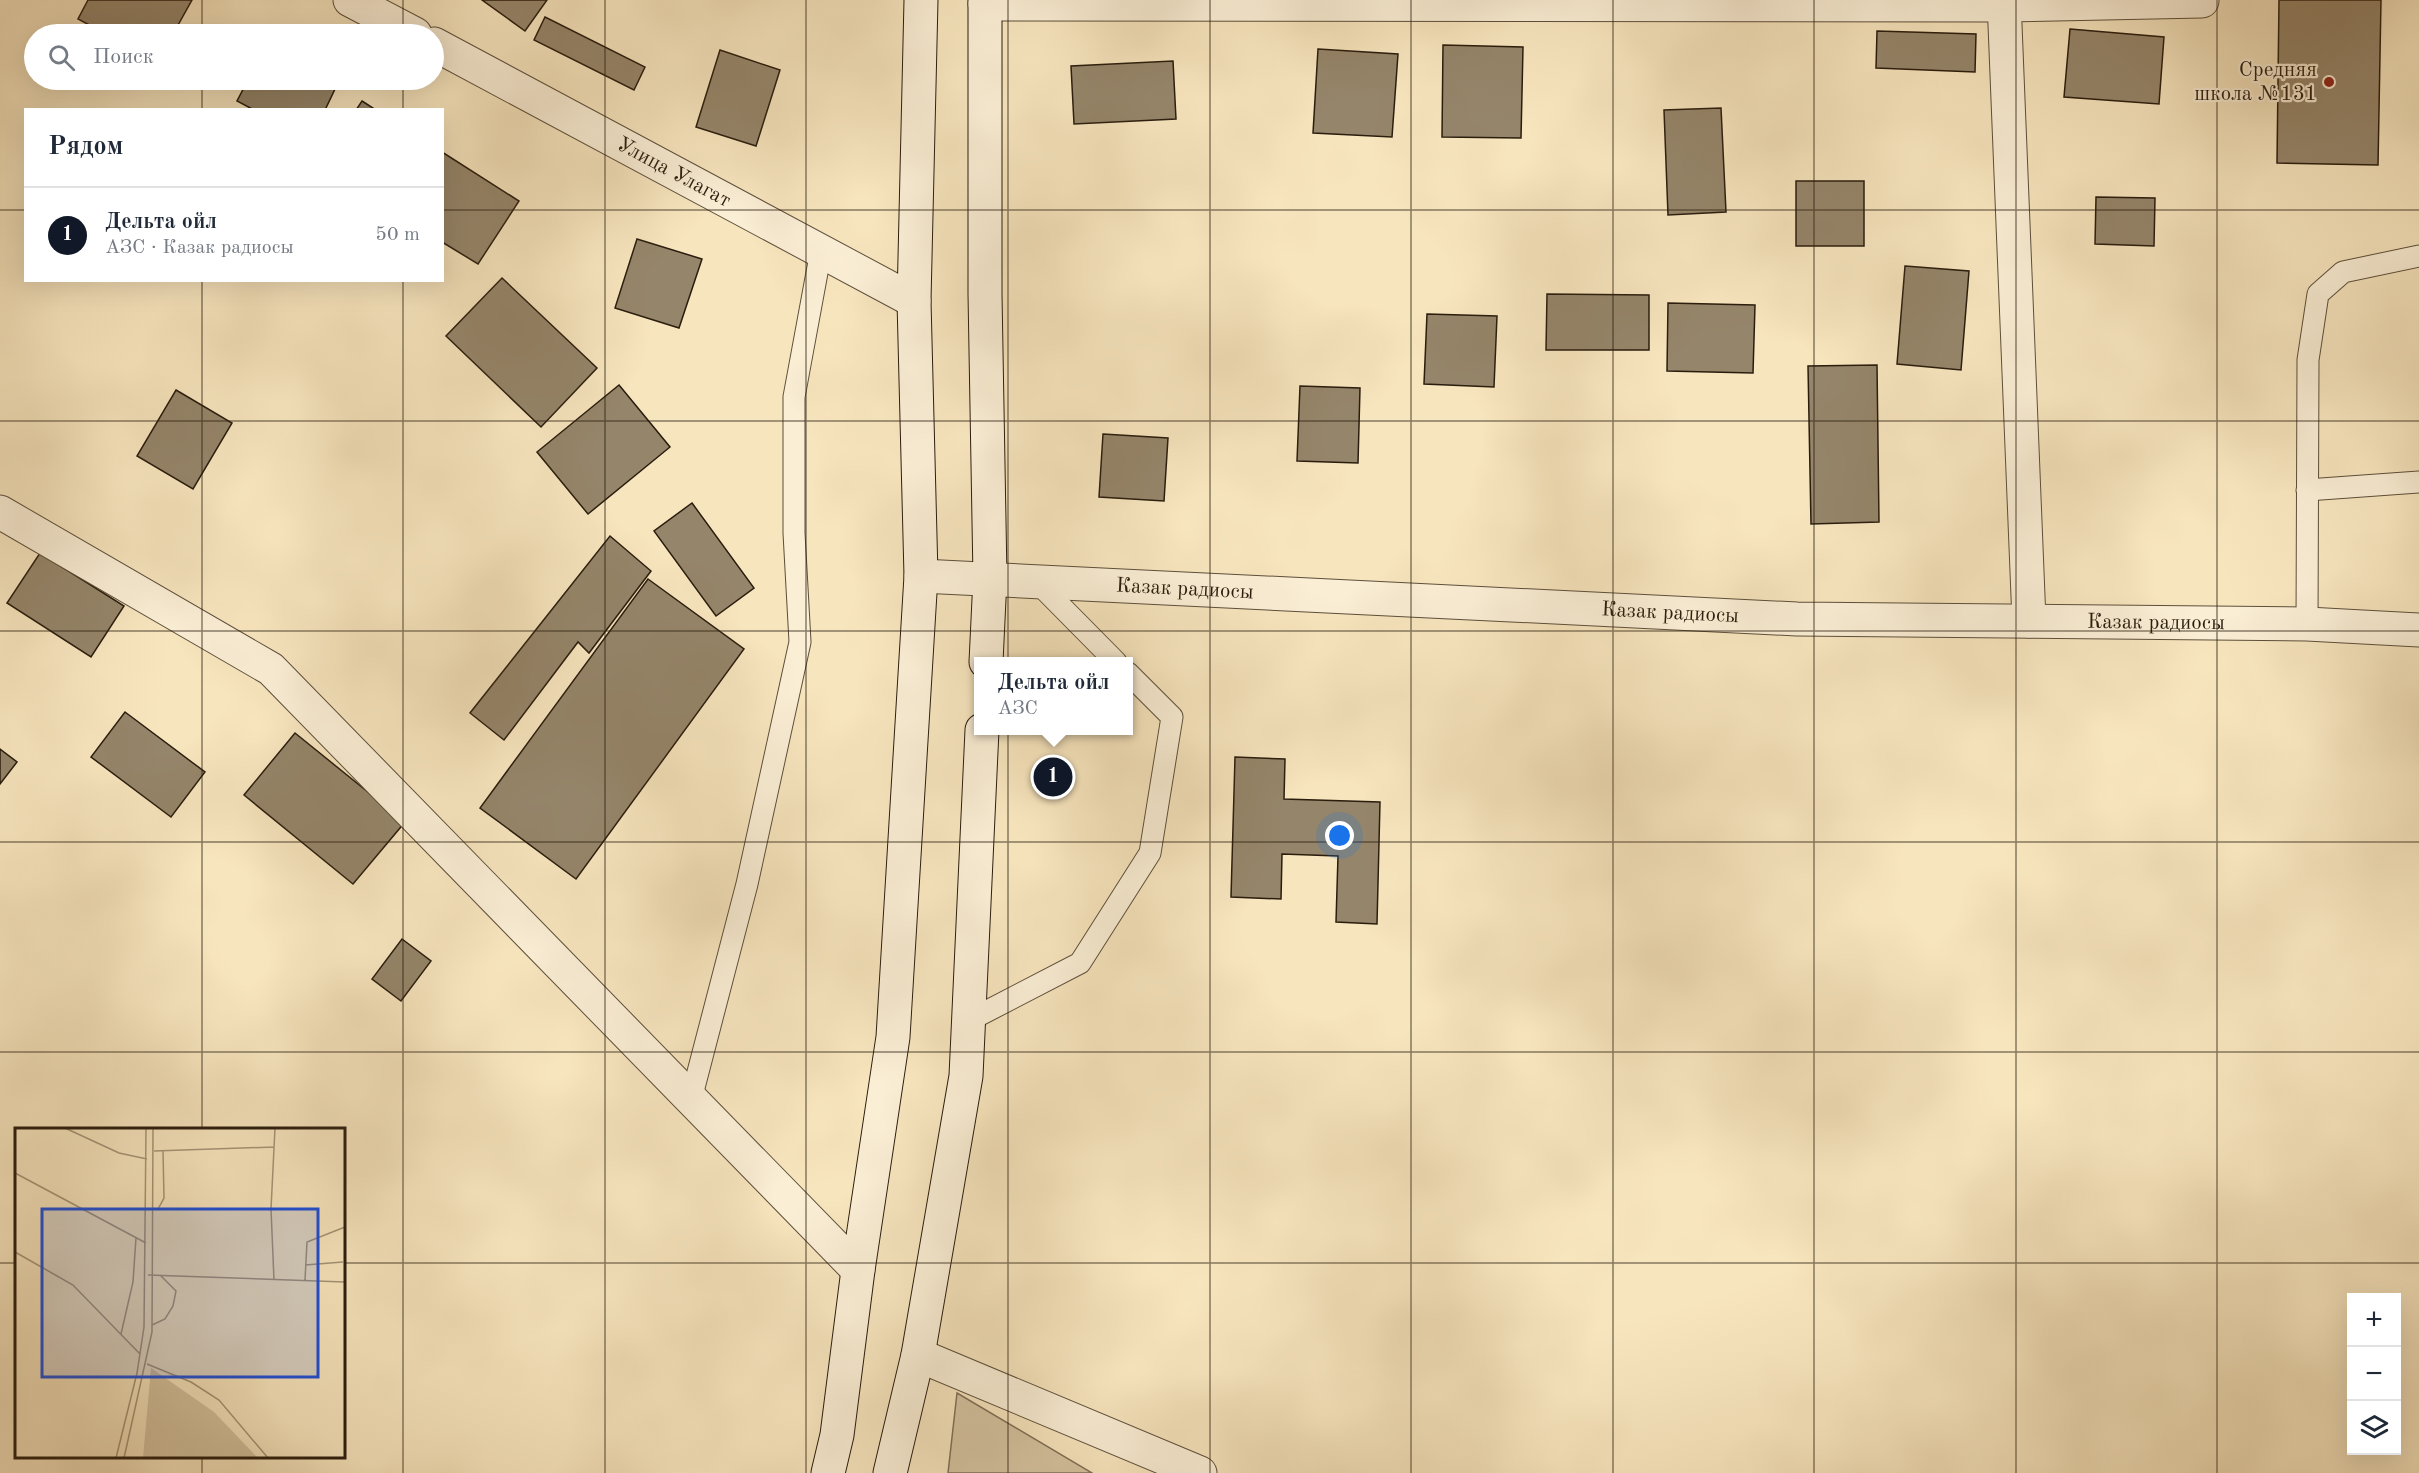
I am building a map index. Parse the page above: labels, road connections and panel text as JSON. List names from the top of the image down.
{
  "streets": {
    "street": ["Улица Улагат", "Казак радиосы"]
  },
  "places": ["Средняя школа №131"],
  "page": {
    "search": "Поиск",
    "heading": "Рядом",
    "list": [
      {
        "mark": "1",
        "name": "Дельта ойл",
        "note": "АЗС · Казак радиосы",
        "value": "50 m"
      }
    ],
    "popup": ["Дельта ойл", "АЗС"],
    "pins": "1",
    "map_buttons": ["+", "−"]
  }
}
